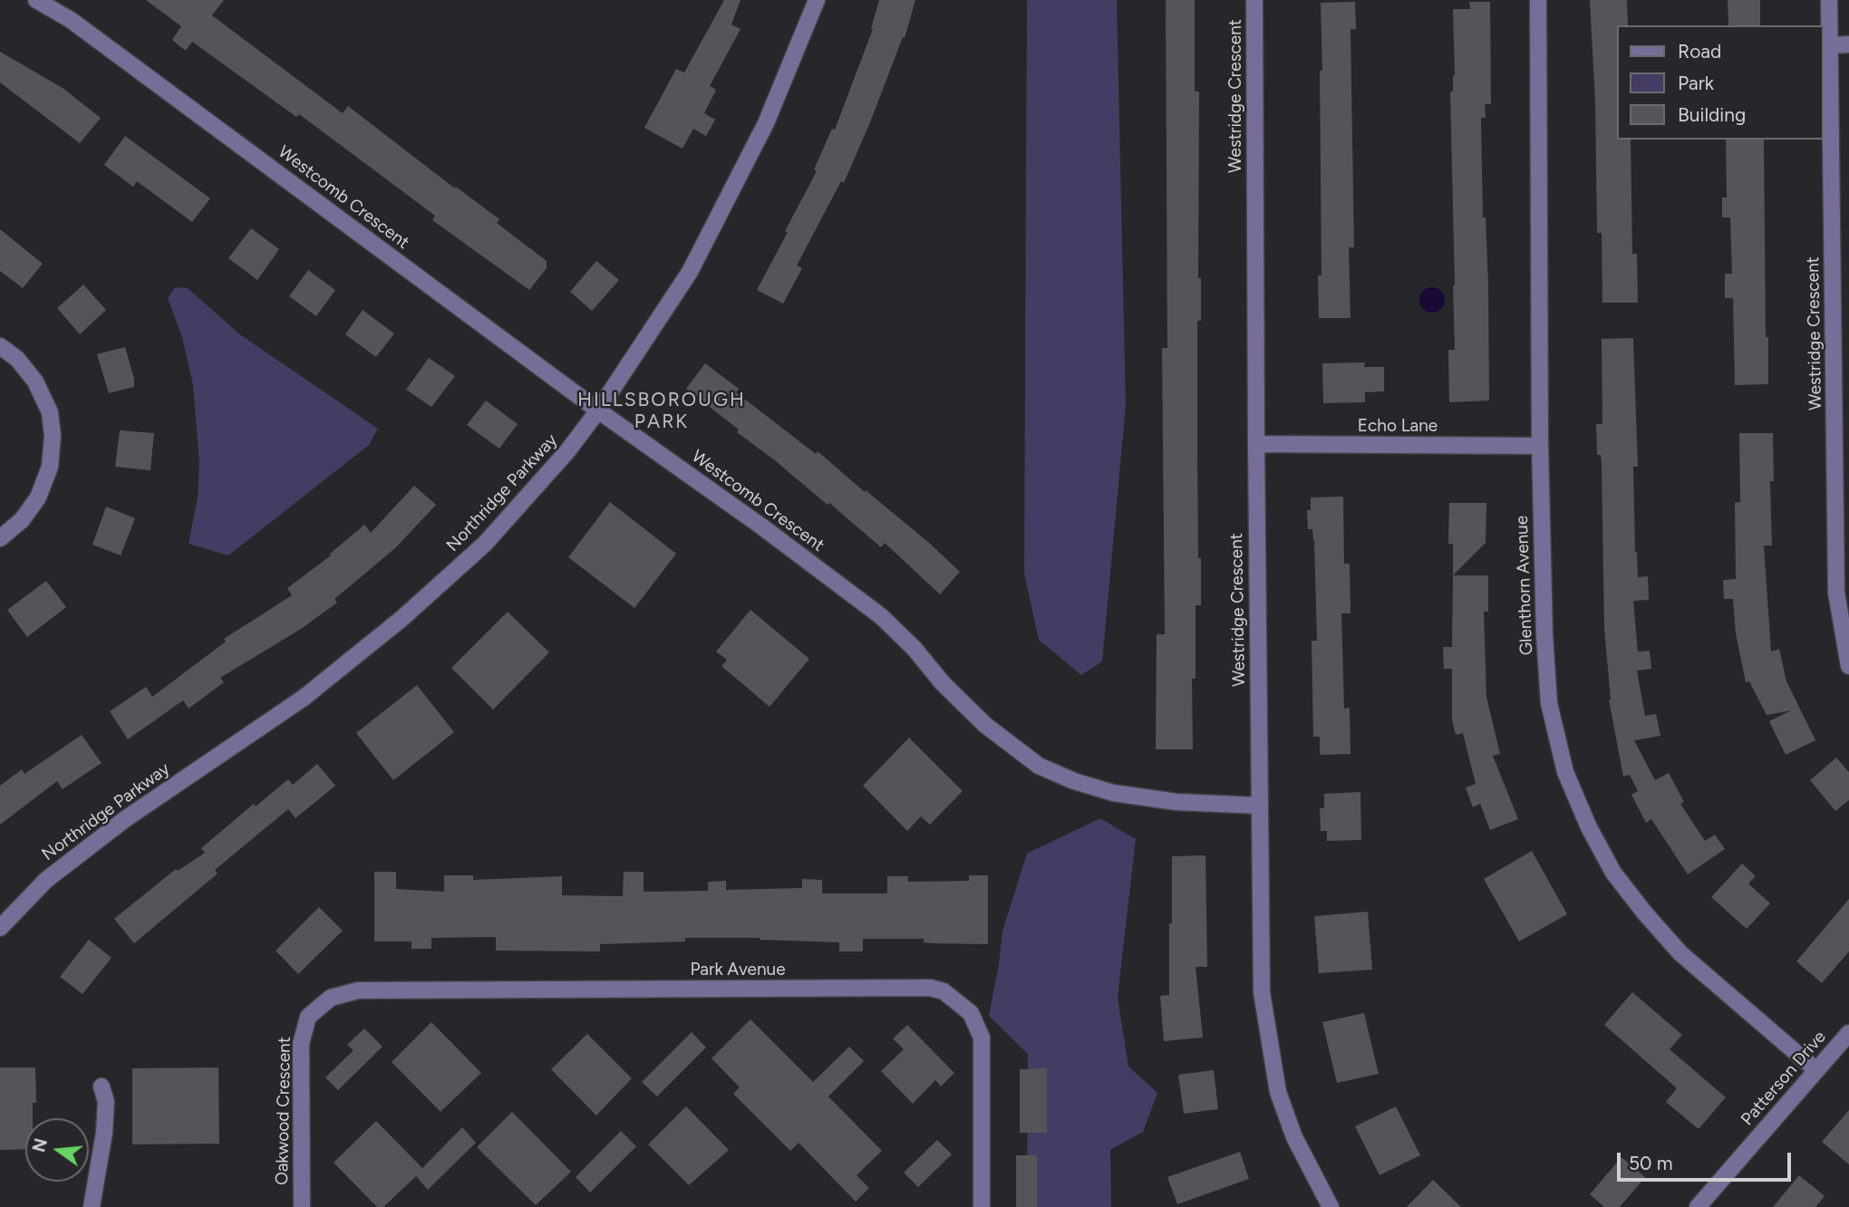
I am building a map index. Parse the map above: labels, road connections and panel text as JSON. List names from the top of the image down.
{
  "streets": {
    "street": [
      "Westridge Crescent",
      "Westcomb Crescent",
      "Echo Lane",
      "Northridge Parkway",
      "Glenthorn Avenue",
      "Park Avenue",
      "Patterson Drive",
      "Oakwood Crescent"
    ]
  },
  "crossings": [
    ["Westridge Crescent", "Westcomb Crescent"],
    ["Westridge Crescent", "Echo Lane"],
    ["Westcomb Crescent", "Northridge Parkway"],
    ["Echo Lane", "Glenthorn Avenue"],
    ["Glenthorn Avenue", "Patterson Drive"],
    ["Park Avenue", "Oakwood Crescent"]
  ],
  "districts": ["HILLSBOROUGH PARK"],
  "legend": ["Road", "Park", "Building"],
  "scale_bar": "50 m",
  "north": "left"
}
